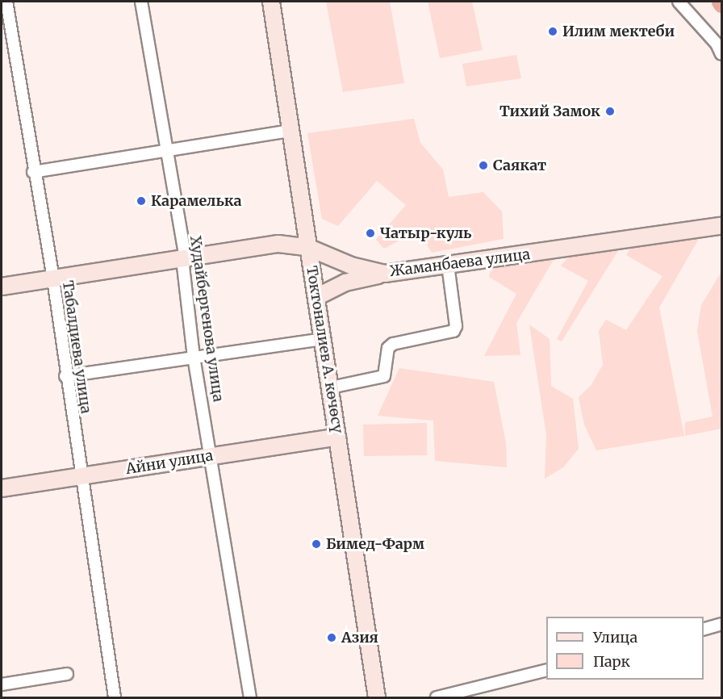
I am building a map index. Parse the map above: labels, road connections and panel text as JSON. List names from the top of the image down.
{
  "streets": {
    "street": [
      "Жаманбаева улица",
      "Худайбергенова улица",
      "Табалдиева улица",
      "Токтоналиев А. көчөсү",
      "Айни улица"
    ]
  },
  "crossings": [
    ["Жаманбаева улица", "Худайбергенова улица"],
    ["Жаманбаева улица", "Табалдиева улица"],
    ["Жаманбаева улица", "Токтоналиев А. көчөсү"],
    ["Худайбергенова улица", "Айни улица"],
    ["Табалдиева улица", "Айни улица"],
    ["Токтоналиев А. көчөсү", "Айни улица"]
  ],
  "places": [
    "Илим мектеби",
    "Тихий Замок",
    "Саякат",
    "Карамелька",
    "Чатыр-куль",
    "Бимед-Фарм",
    "Азия"
  ],
  "legend": ["Улица", "Парк"]
}
